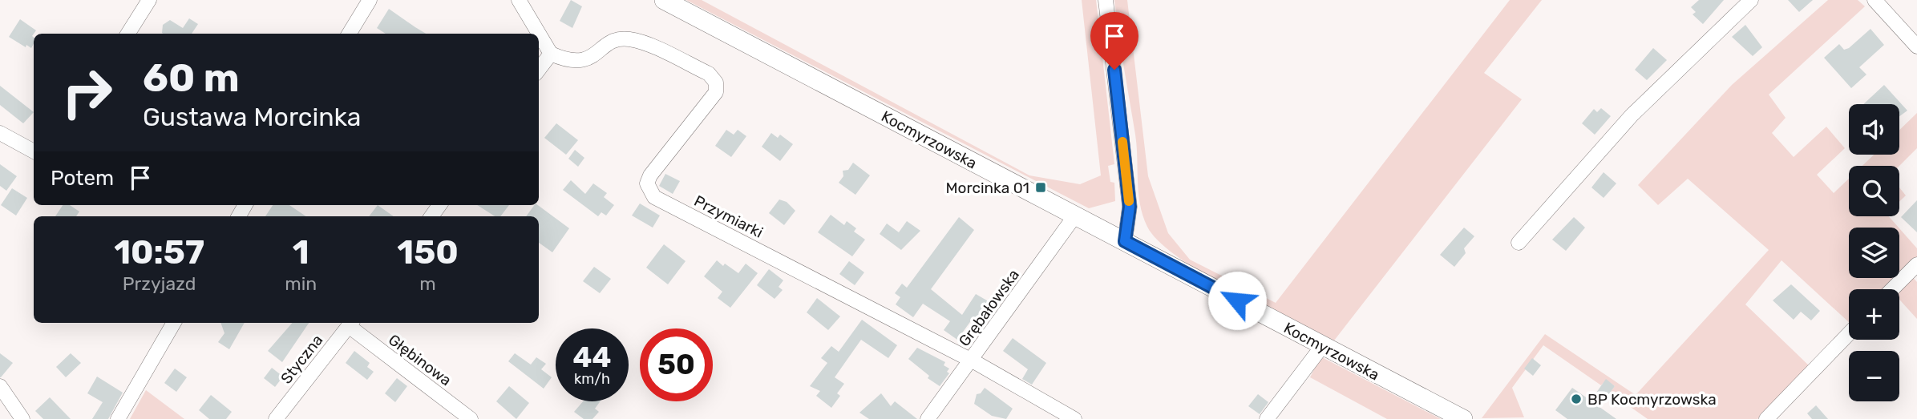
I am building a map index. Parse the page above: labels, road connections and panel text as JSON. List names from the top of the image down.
{
  "streets": {
    "main road": ["Kocmyrzowska"],
    "street": [
      "Przymiarki",
      "Grębałowska",
      "Styczna",
      "Głębinowa"
    ]
  },
  "crossings": [
    ["Kocmyrzowska", "Grębałowska"],
    ["Przymiarki", "Grębałowska"],
    ["Styczna", "Głębinowa"]
  ],
  "places": {
    "transit": ["Morcinka 01"],
    "other": ["BP Kocmyrzowska"]
  },
  "page": {
    "turn": ["60 m", "Gustawa Morcinka"],
    "map_buttons": ["+", "−"],
    "then": "Potem",
    "eta": [
      "10:57",
      "Przyjazd",
      "1",
      "min",
      "150",
      "m"
    ],
    "speed": "44 km/h",
    "limit": "50"
  }
}
